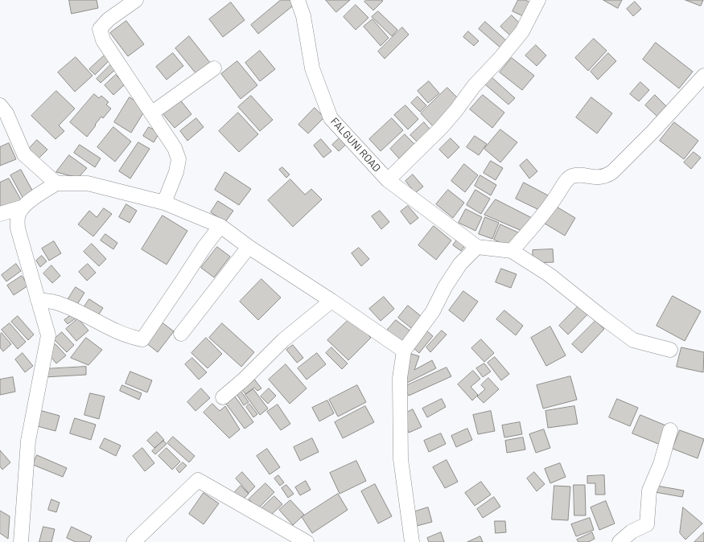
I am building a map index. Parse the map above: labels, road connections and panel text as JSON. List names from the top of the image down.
{
  "streets": {
    "street": ["FALGUNI ROAD"]
  }
}
